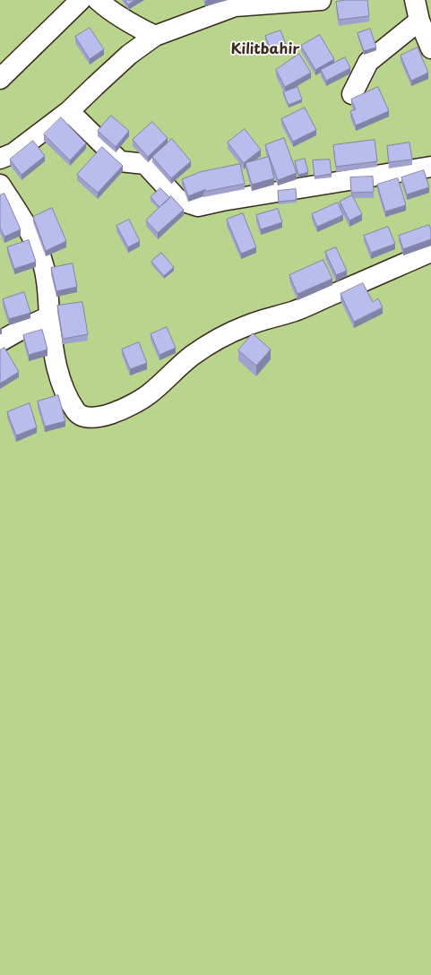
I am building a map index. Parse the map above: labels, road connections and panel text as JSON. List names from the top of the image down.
{
  "districts": ["Kilitbahir"]
}
